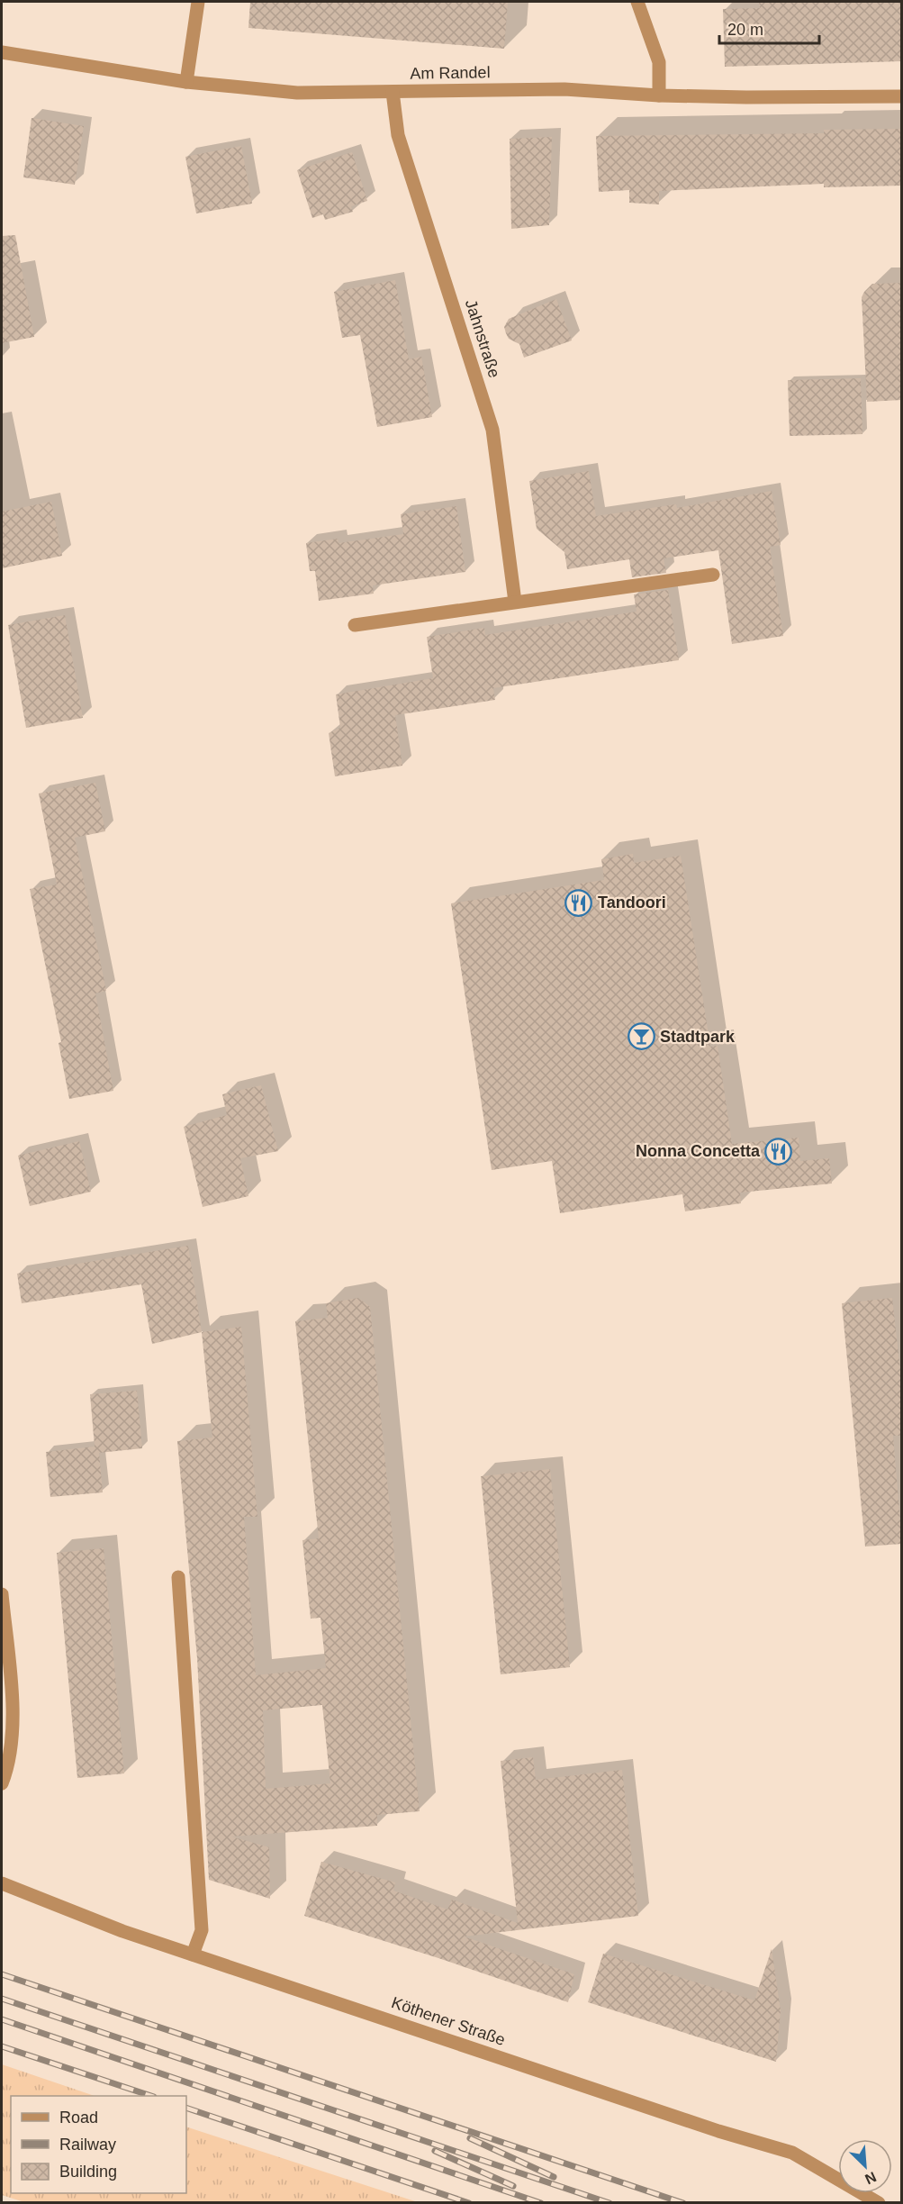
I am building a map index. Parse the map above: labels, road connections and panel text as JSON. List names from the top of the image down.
{
  "streets": {
    "street": ["Am Randel", "Jahnstraße", "Köthener Straße"]
  },
  "crossings": [
    ["Am Randel", "Jahnstraße"]
  ],
  "places": {
    "restaurant": ["Tandoori", "Nonna Concetta"],
    "bar": ["Stadtpark"]
  },
  "legend": ["Road", "Railway", "Building"],
  "scale_bar": "20 m",
  "north": "bottom right"
}
